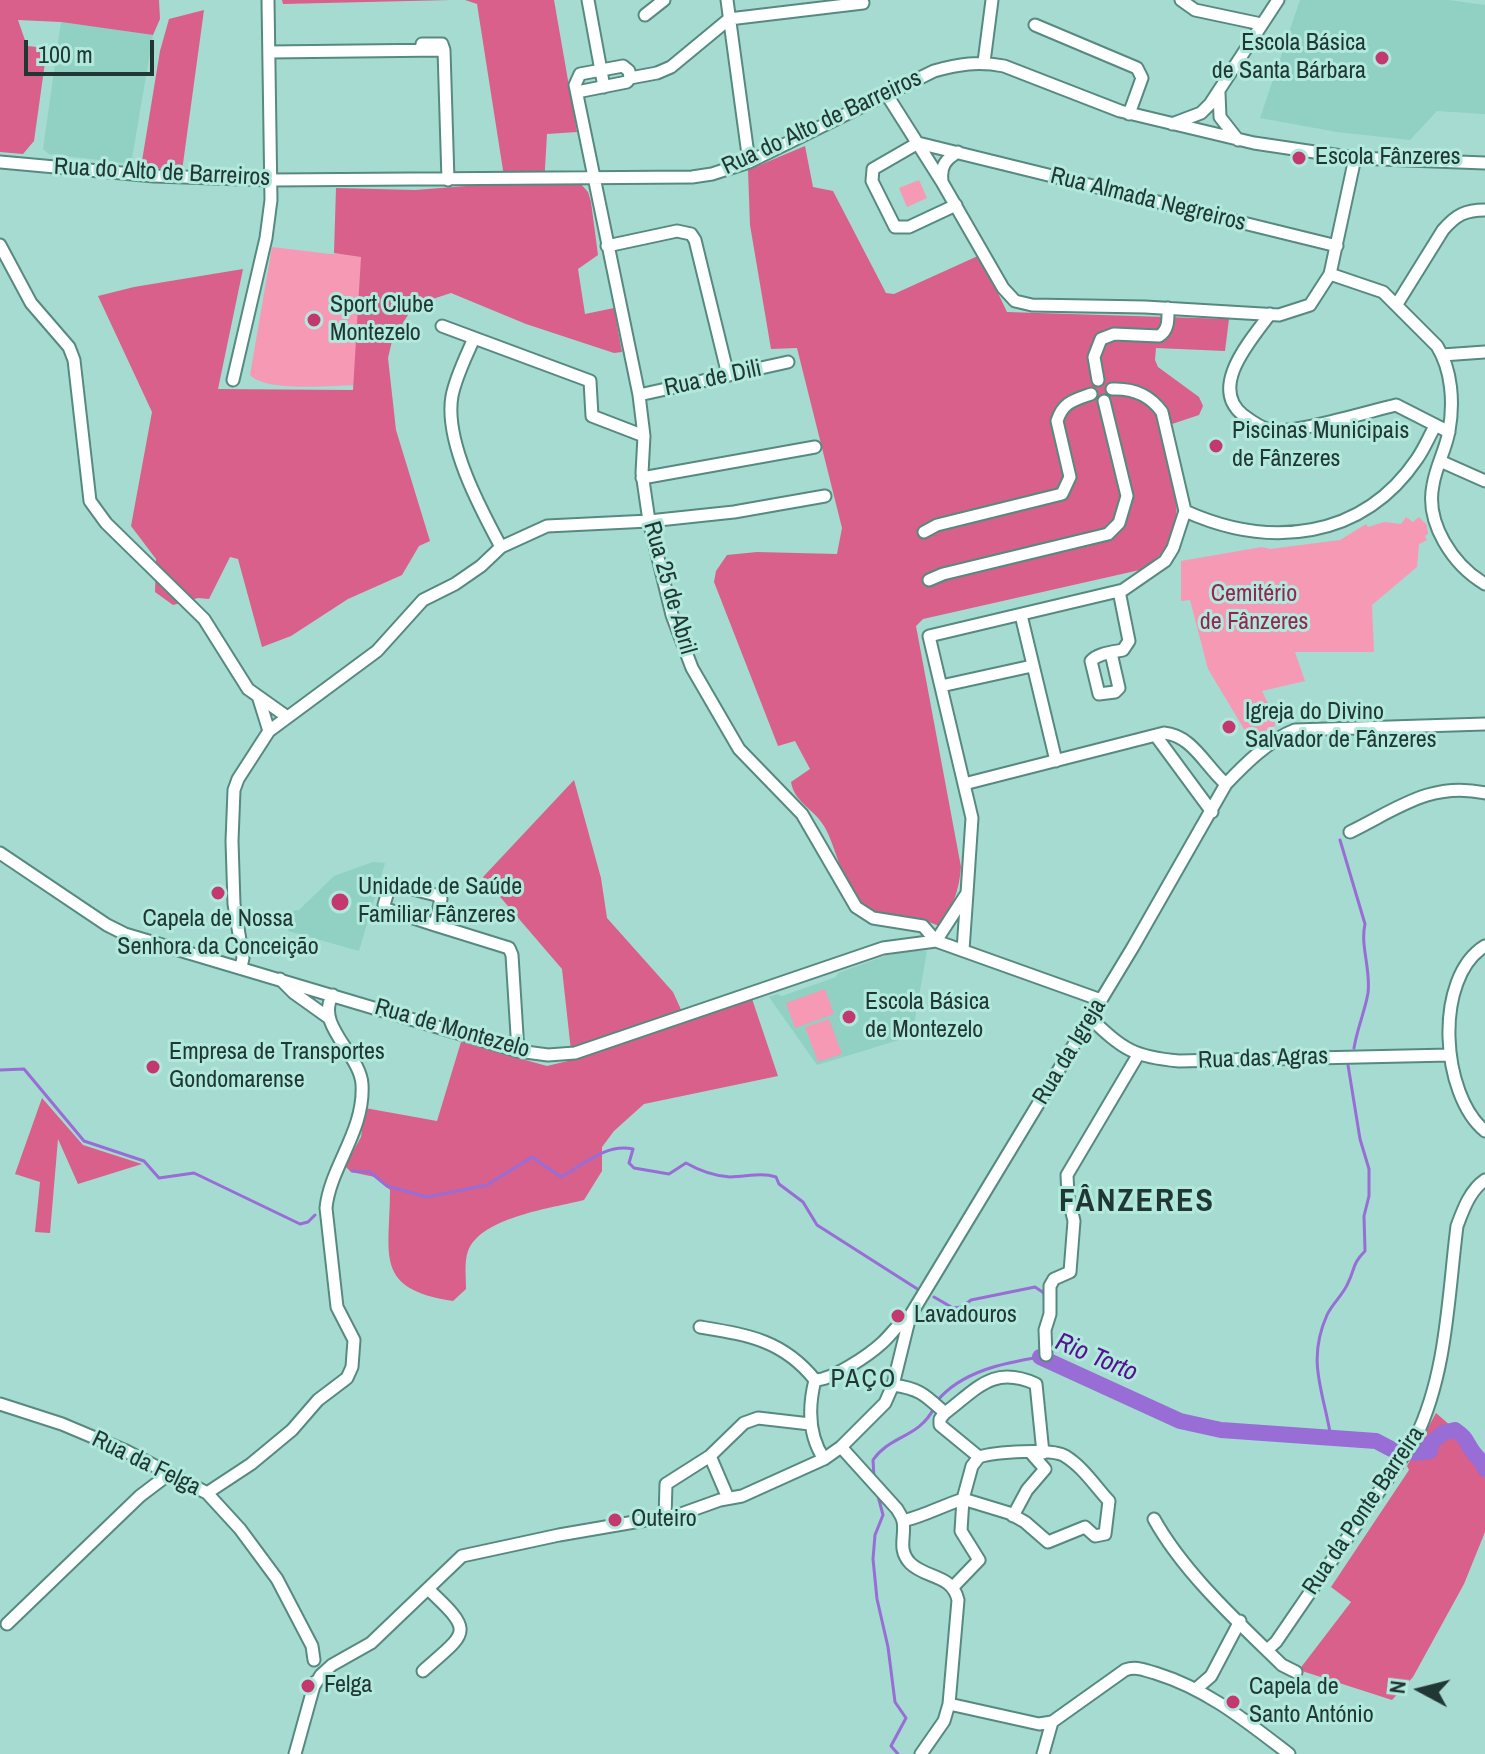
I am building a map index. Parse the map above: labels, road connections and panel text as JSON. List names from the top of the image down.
{
  "streets": {
    "street": [
      "Rua do Alto de Barreiros",
      "Rua Almada Negreiros",
      "Rua de Dili",
      "Rua 25 de Abril",
      "Rua de Montezelo",
      "Rua da Igreja",
      "Rua das Agras",
      "Rua da Felga",
      "Rua da Ponte Barreira"
    ]
  },
  "crossings": [
    ["Rua do Alto de Barreiros", "Rua 25 de Abril"],
    ["Rua de Dili", "Rua 25 de Abril"],
    ["Rua 25 de Abril", "Rua de Montezelo"],
    ["Rua de Montezelo", "Rua da Igreja"],
    ["Rua da Igreja", "Rua das Agras"]
  ],
  "districts": ["FÂNZERES", "PAÇO"],
  "water": ["Rio Torto"],
  "parks": ["Cemitério de Fânzeres"],
  "places": [
    "Escola Básica de Santa Bárbara",
    "Escola Fânzeres",
    "Sport Clube Montezelo",
    "Piscinas Municipais de Fânzeres",
    "Igreja do Divino Salvador de Fânzeres",
    "Capela de Nossa Senhora da Conceição",
    "Unidade de Saúde Familiar Fânzeres",
    "Escola Básica de Montezelo",
    "Empresa de Transportes Gondomarense",
    "Lavadouros",
    "Outeiro",
    "Felga",
    "Capela de Santo António"
  ],
  "scale_bar": "100 m",
  "north": "left"
}
